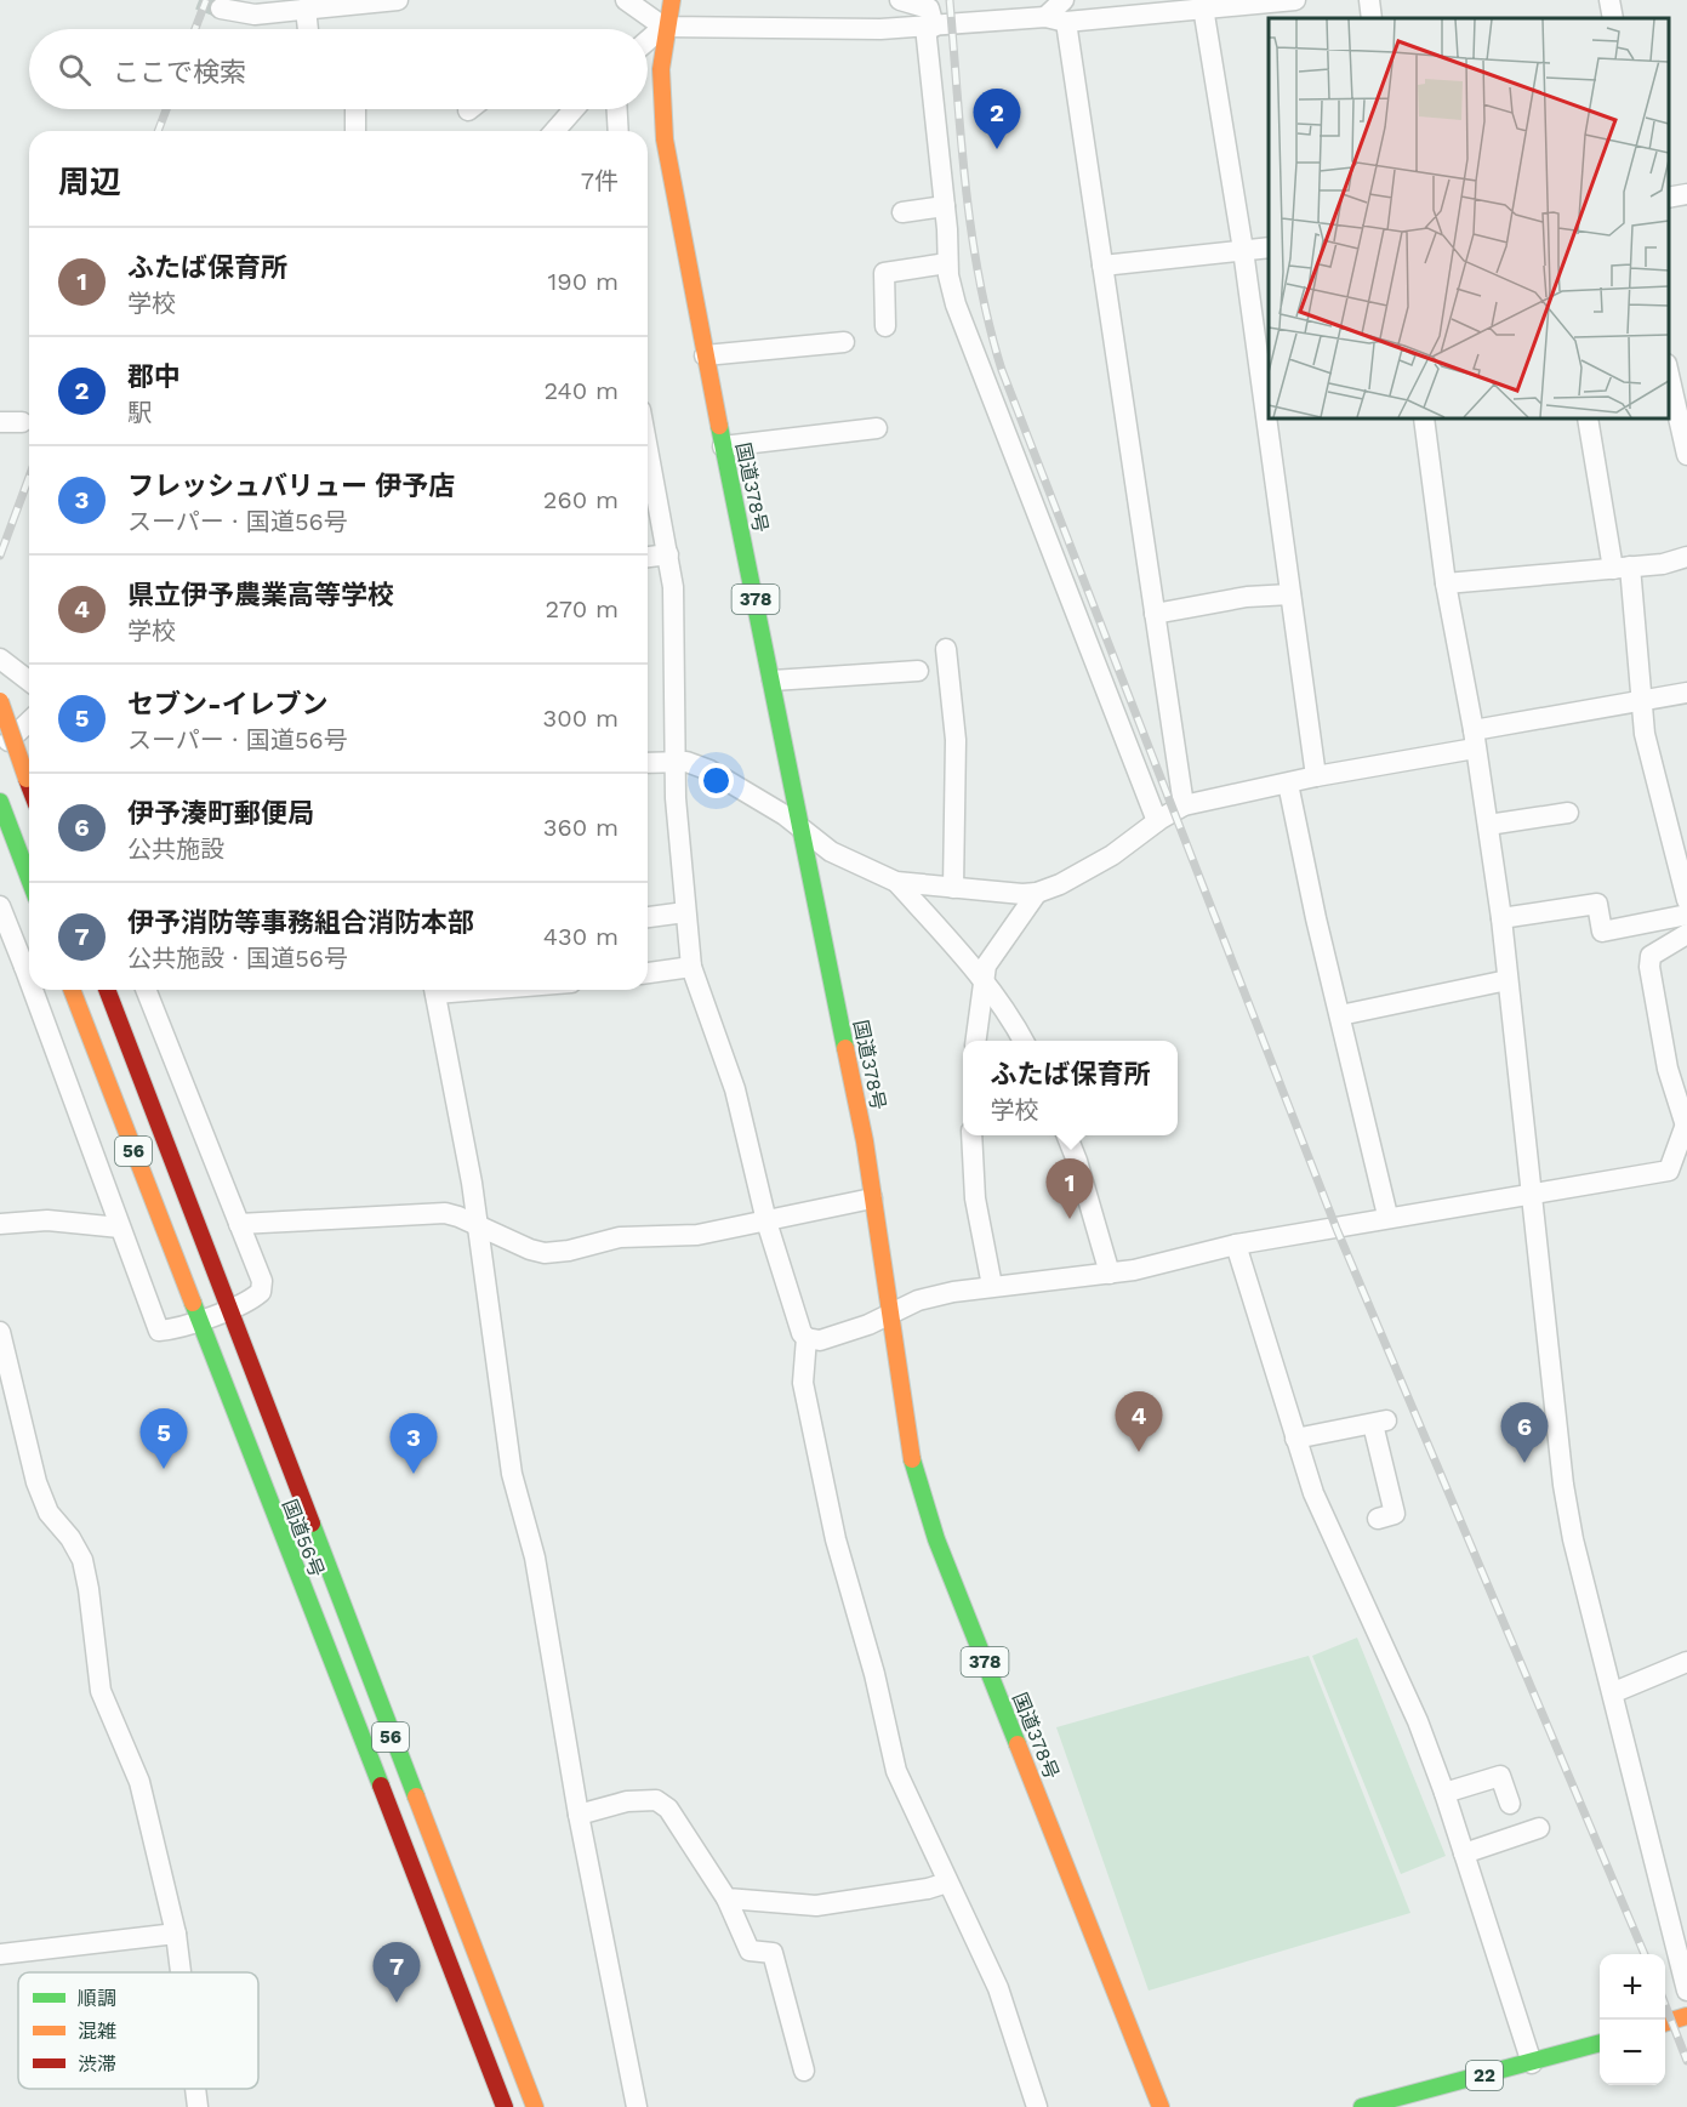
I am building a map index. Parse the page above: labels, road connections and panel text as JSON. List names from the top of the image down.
{
  "streets": {
    "main road": [
      "国道378号",
      "378",
      "56",
      "国道56号",
      "22"
    ]
  },
  "legend": ["順調", "混雑", "渋滞"],
  "page": {
    "search": "ここで検索",
    "pins": [
      "2",
      "1",
      "4",
      "6",
      "5",
      "3",
      "7"
    ],
    "heading": ["周辺", "7件"],
    "list": [
      {
        "mark": "1",
        "name": "ふたば保育所",
        "note": "学校",
        "value": "190 m"
      },
      {
        "mark": "2",
        "name": "郡中",
        "note": "駅",
        "value": "240 m"
      },
      {
        "mark": "3",
        "name": "フレッシュバリュー 伊予店",
        "note": "スーパー · 国道56号",
        "value": "260 m"
      },
      {
        "mark": "4",
        "name": "県立伊予農業高等学校",
        "note": "学校",
        "value": "270 m"
      },
      {
        "mark": "5",
        "name": "セブン-イレブン",
        "note": "スーパー · 国道56号",
        "value": "300 m"
      },
      {
        "mark": "6",
        "name": "伊予湊町郵便局",
        "note": "公共施設",
        "value": "360 m"
      },
      {
        "mark": "7",
        "name": "伊予消防等事務組合消防本部",
        "note": "公共施設 · 国道56号",
        "value": "430 m"
      }
    ],
    "popup": ["ふたば保育所", "学校"],
    "map_buttons": ["+", "−"]
  }
}
